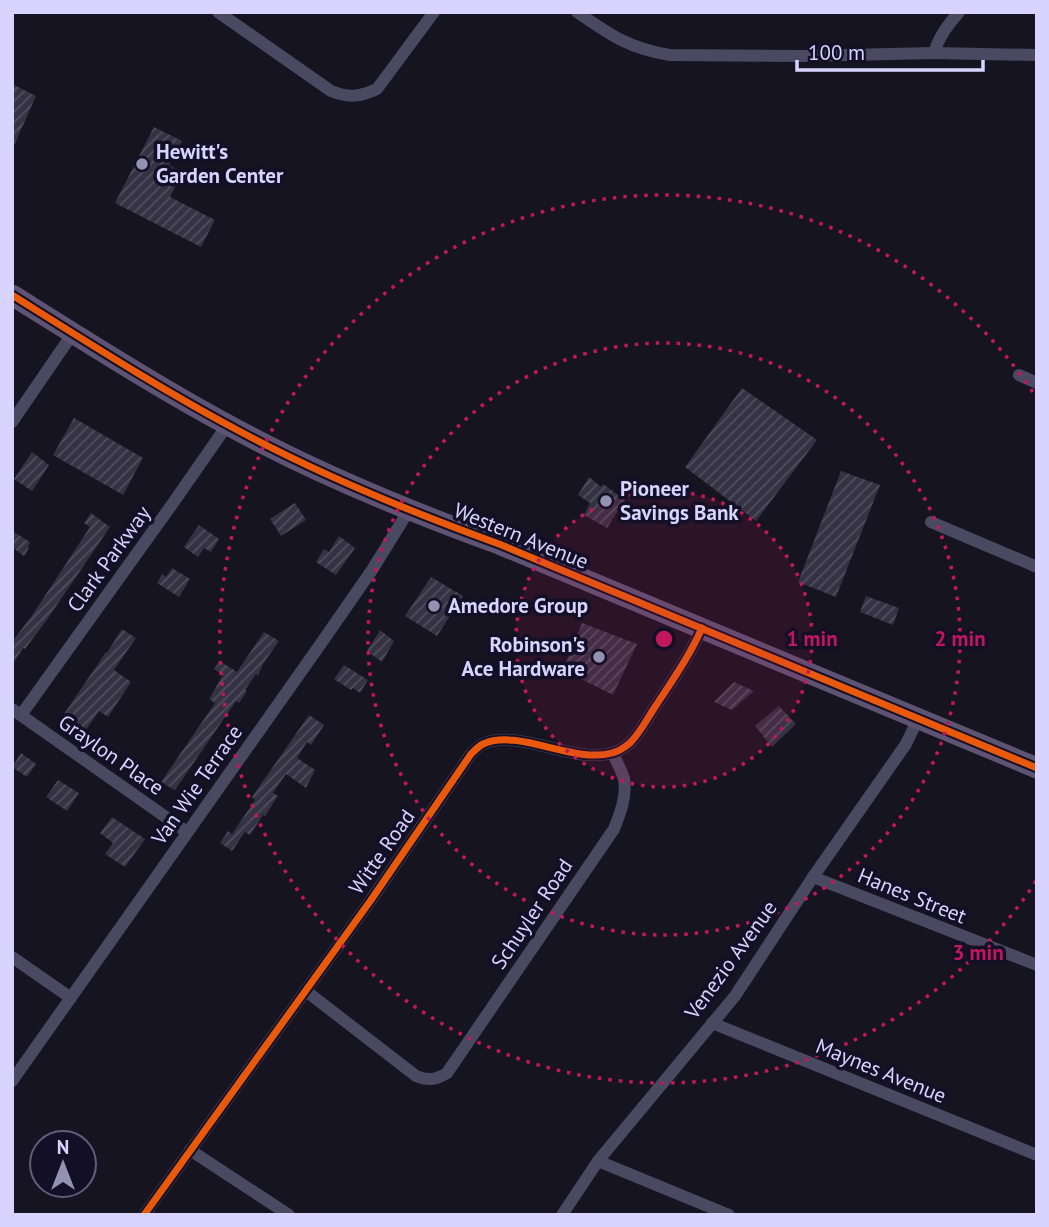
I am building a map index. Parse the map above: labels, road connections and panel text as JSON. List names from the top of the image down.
{
  "streets": {
    "main road": ["Western Avenue"],
    "street": [
      "Clark Parkway",
      "Graylon Place",
      "Van Wie Terrace",
      "Witte Road",
      "Hanes Street",
      "Schuyler Road",
      "Venezio Avenue",
      "Maynes Avenue"
    ]
  },
  "crossings": [
    ["Western Avenue", "Clark Parkway"],
    ["Western Avenue", "Van Wie Terrace"],
    ["Western Avenue", "Venezio Avenue"],
    ["Clark Parkway", "Graylon Place"],
    ["Graylon Place", "Van Wie Terrace"],
    ["Witte Road", "Schuyler Road"],
    ["Hanes Street", "Venezio Avenue"],
    ["Venezio Avenue", "Maynes Avenue"]
  ],
  "places": [
    "Hewitt's Garden Center",
    "Pioneer Savings Bank",
    "Amedore Group",
    "Robinson's Ace Hardware"
  ],
  "scale_bar": "100 m",
  "north": "top",
  "rings": ["1 min", "2 min", "3 min"]
}
